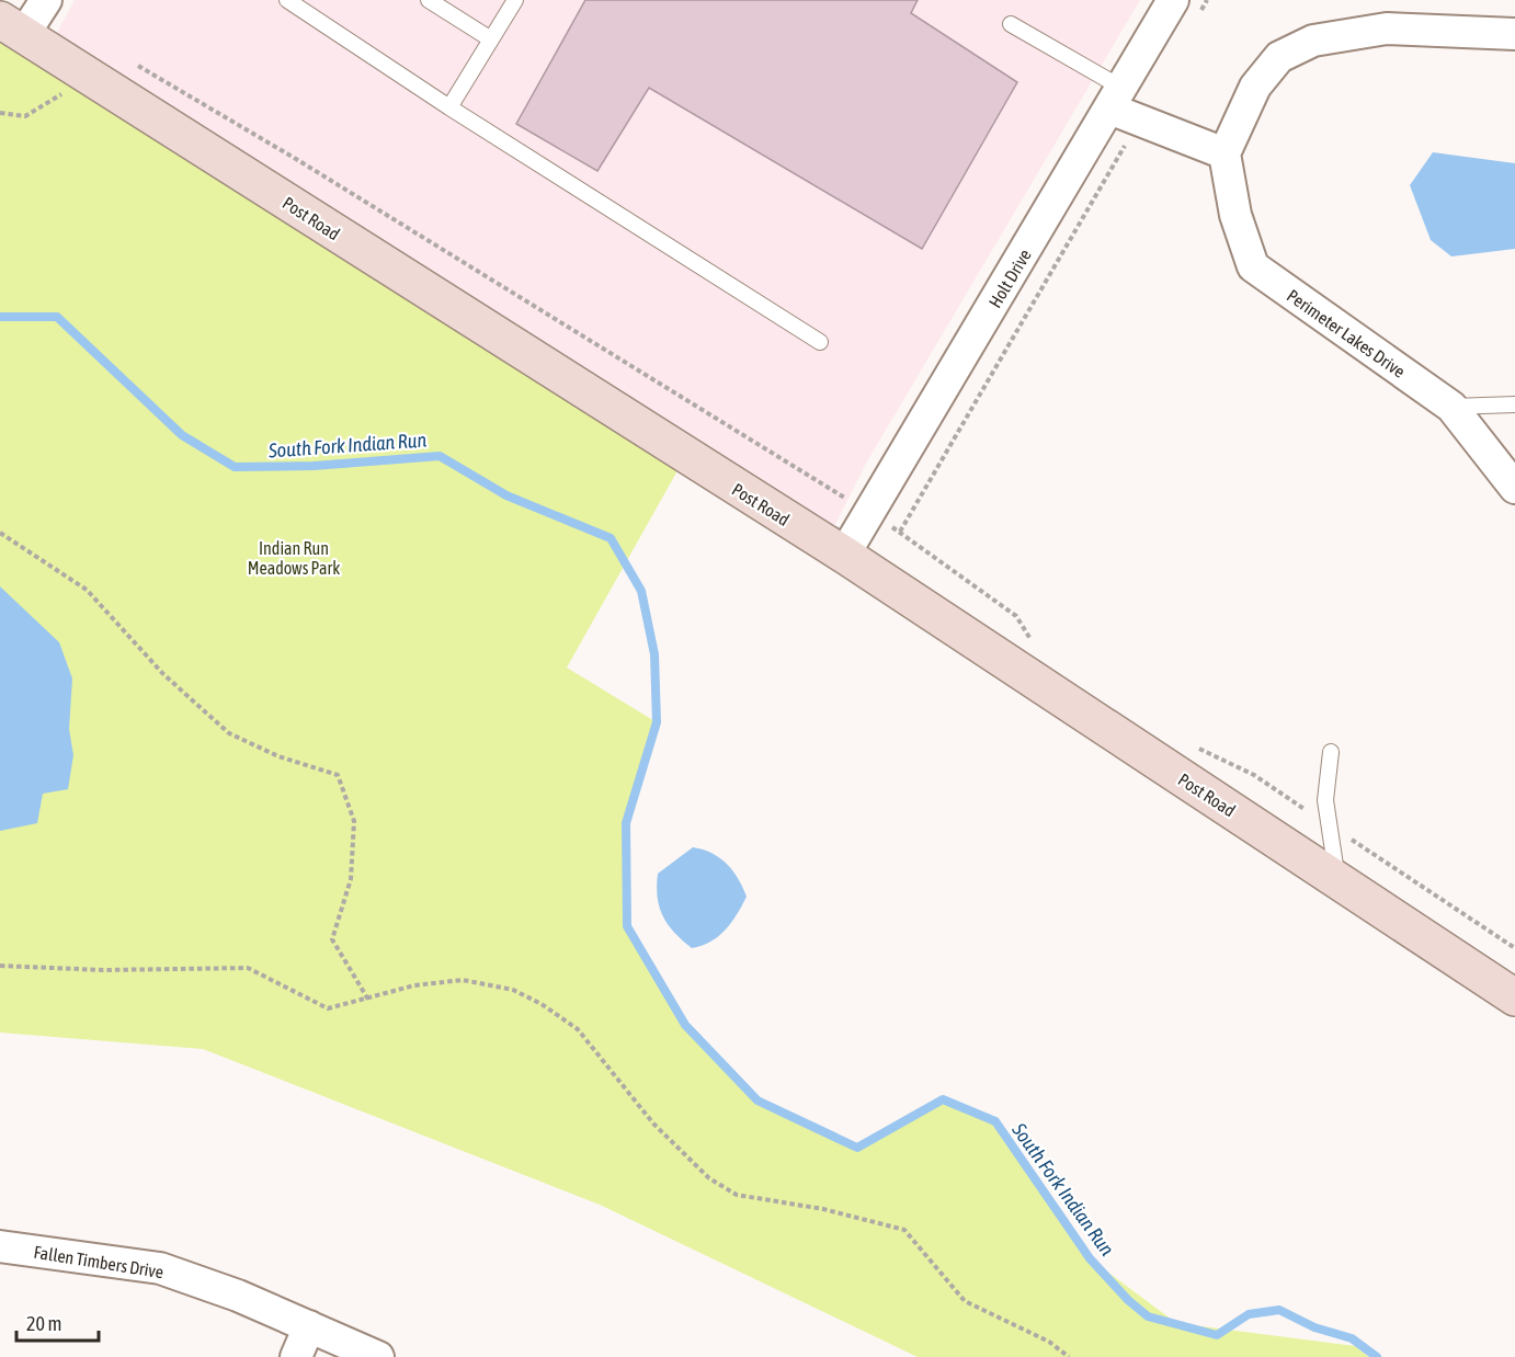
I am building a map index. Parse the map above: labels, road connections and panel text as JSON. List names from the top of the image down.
{
  "streets": {
    "street": [
      "Post Road",
      "Holt Drive",
      "Perimeter Lakes Drive",
      "Fallen Timbers Drive"
    ]
  },
  "crossings": [
    ["Post Road", "Holt Drive"]
  ],
  "water": ["South Fork Indian Run"],
  "parks": ["Indian Run Meadows Park"],
  "scale_bar": "20 m"
}
